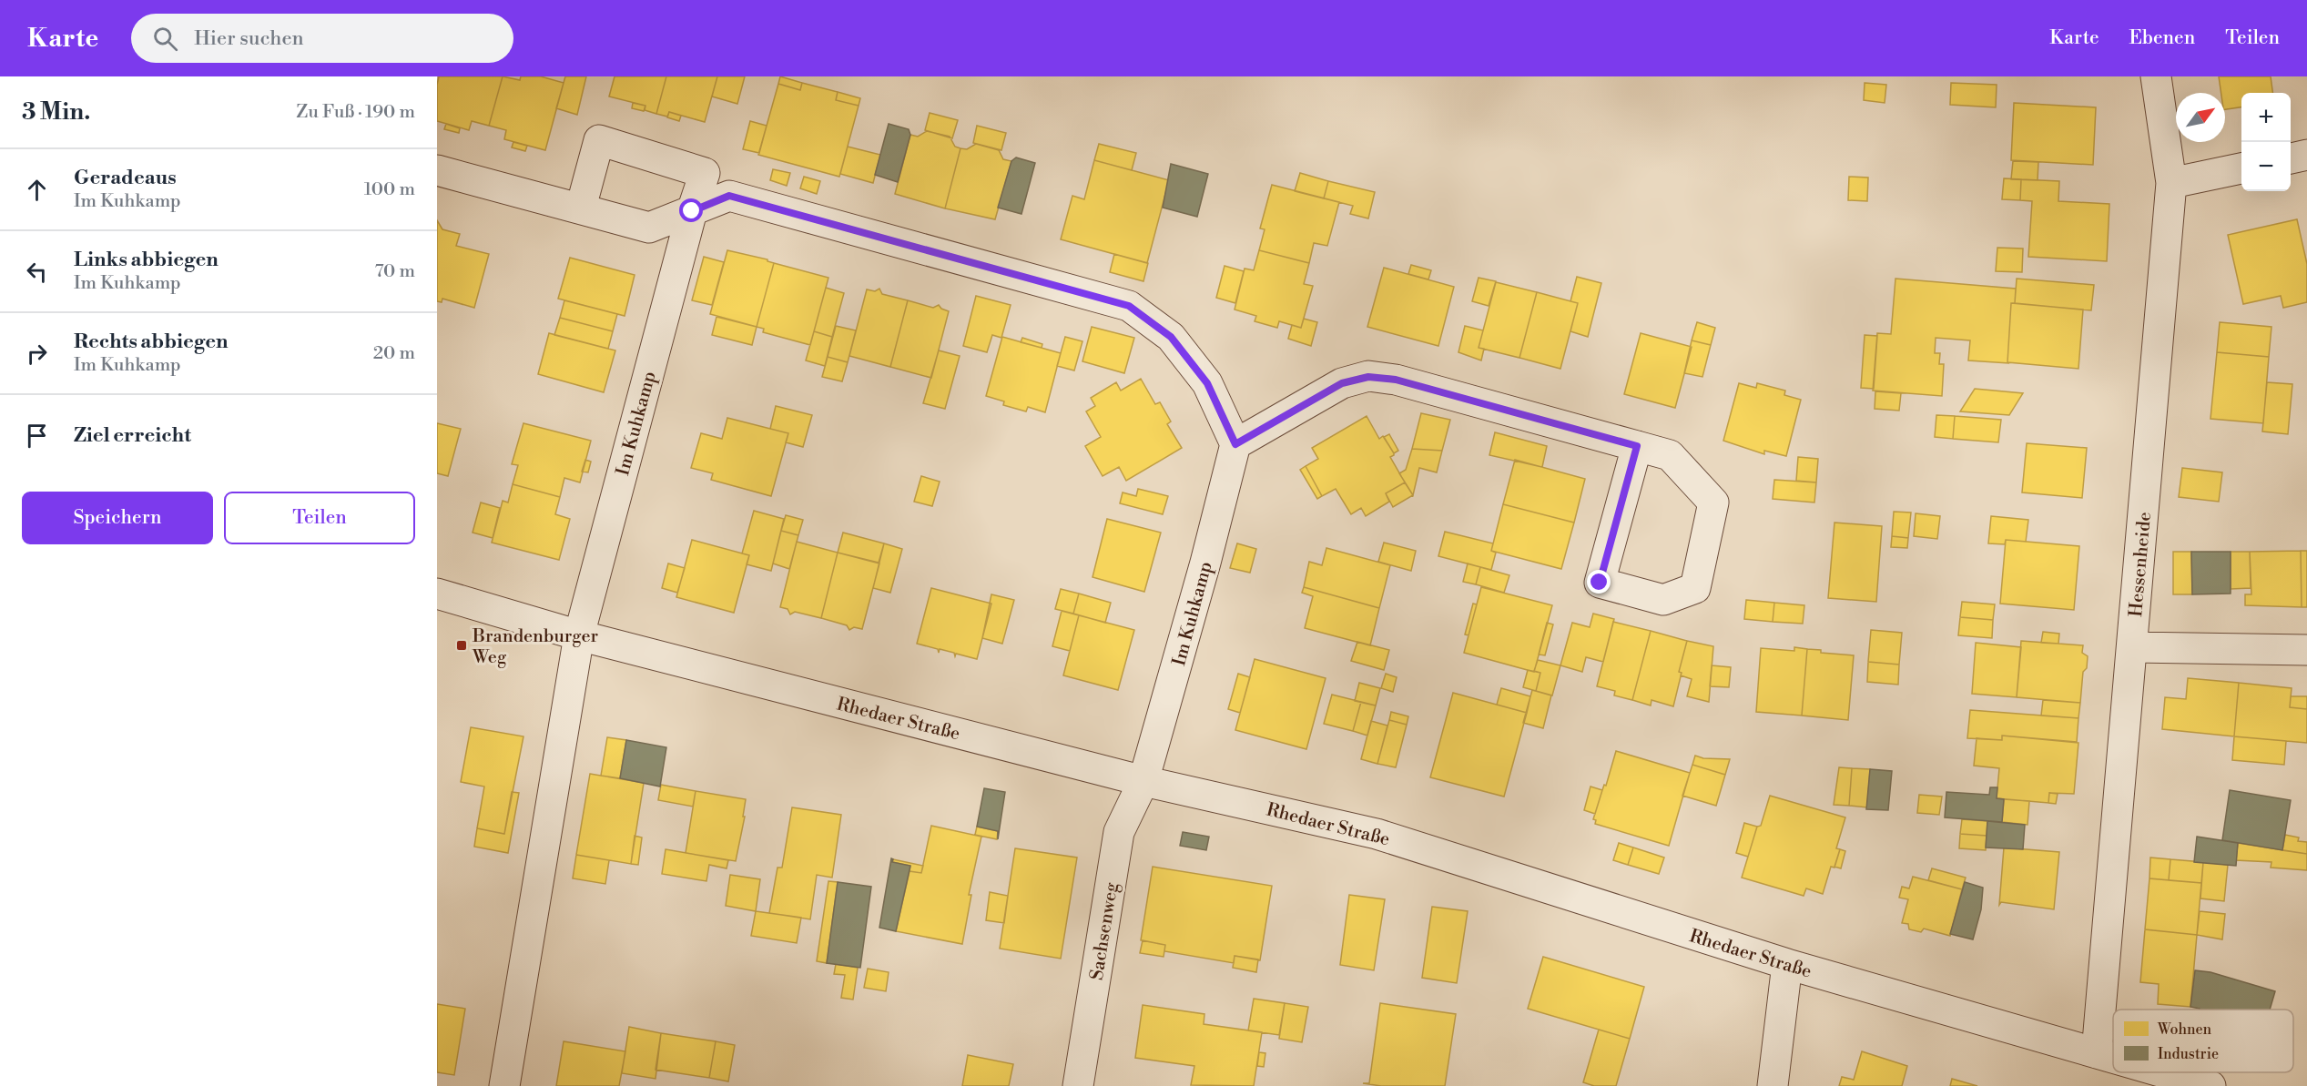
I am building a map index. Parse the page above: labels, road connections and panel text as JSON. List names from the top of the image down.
{
  "streets": {
    "street": [
      "Im Kuhkamp",
      "Hessenheide",
      "Rhedaer Straße",
      "Sachsenweg"
    ]
  },
  "crossings": [
    ["Im Kuhkamp", "Rhedaer Straße"],
    ["Im Kuhkamp", "Sachsenweg"],
    ["Hessenheide", "Rhedaer Straße"],
    ["Rhedaer Straße", "Sachsenweg"]
  ],
  "places": {
    "transit": ["Brandenburger Weg"]
  },
  "legend": ["Wohnen", "Industrie"],
  "north": "top right",
  "page": {
    "header": "Karte",
    "search": "Hier suchen",
    "nav": ["Karte", "Ebenen", "Teilen"],
    "heading": ["3 Min.", "Zu Fuß · 190 m"],
    "map_buttons": ["+", "−"],
    "list": [
      ["Geradeaus", "Im Kuhkamp", "100 m"],
      ["Links abbiegen", "Im Kuhkamp", "70 m"],
      ["Rechts abbiegen", "Im Kuhkamp", "20 m"],
      "Ziel erreicht"
    ],
    "buttons": ["Speichern", "Teilen"]
  }
}
